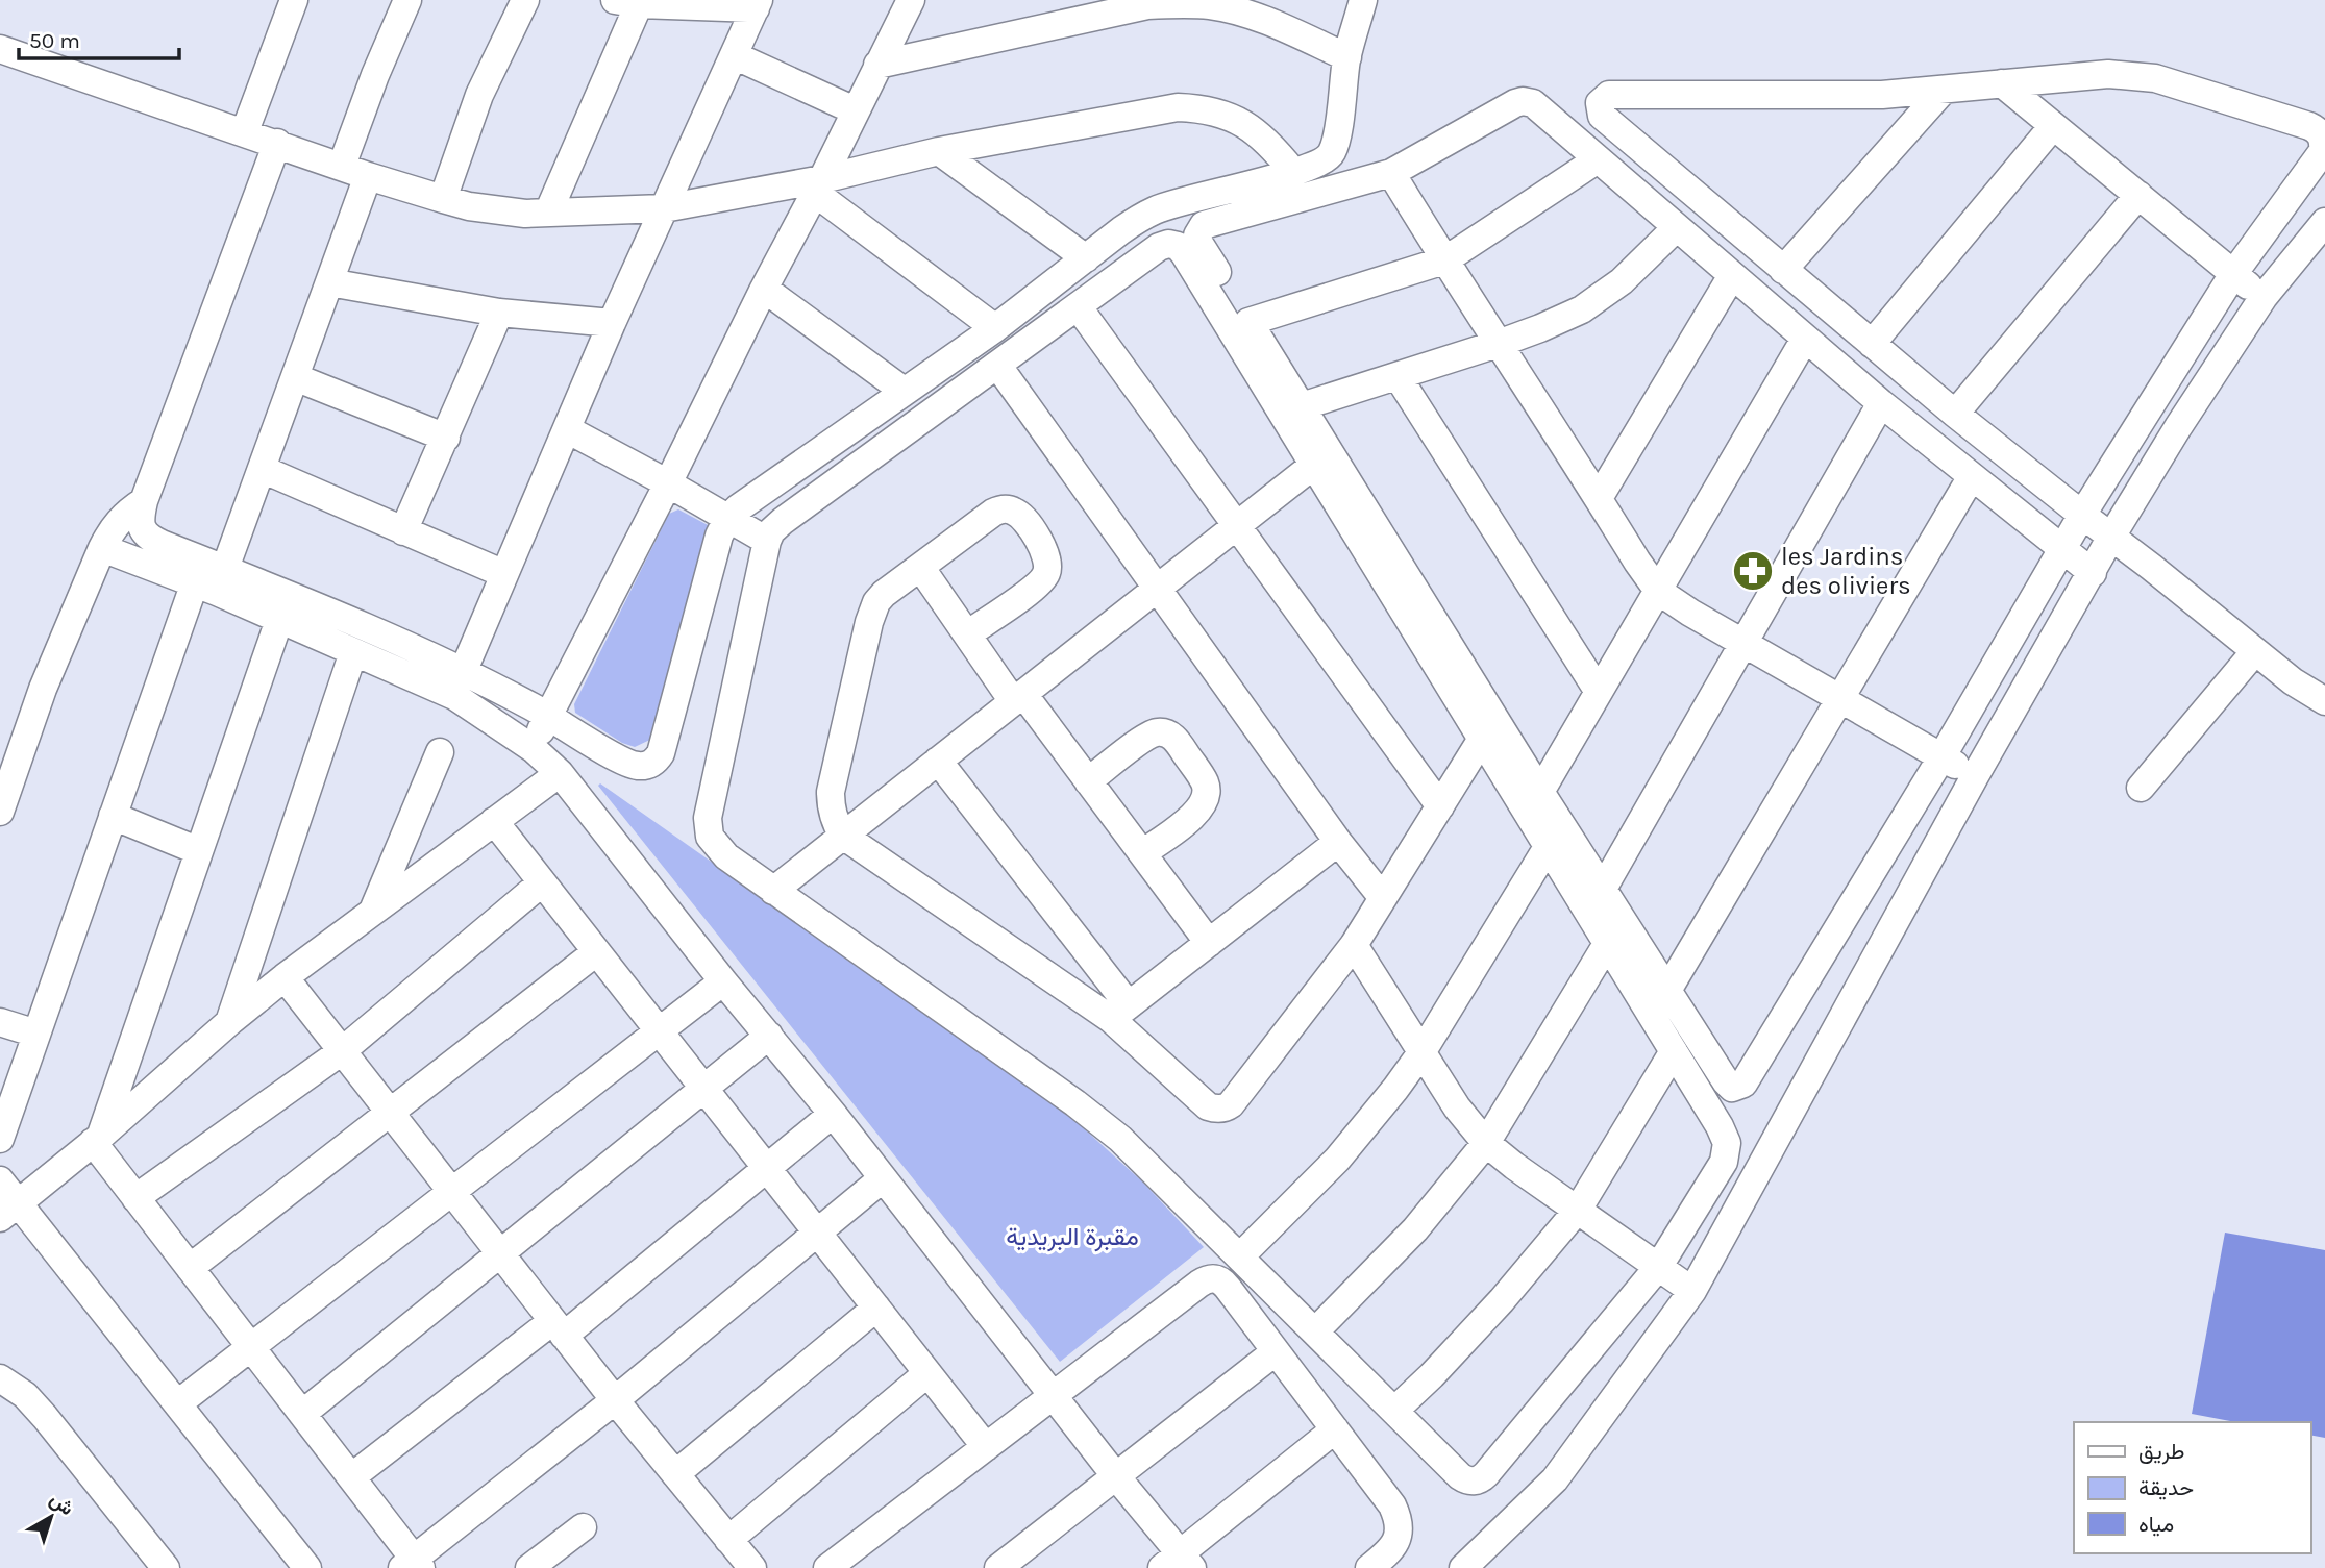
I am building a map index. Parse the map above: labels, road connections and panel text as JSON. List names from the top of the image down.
{
  "parks": ["مقبرة البريدية"],
  "places": {
    "pharmacy": ["les Jardins des oliviers"]
  },
  "legend": ["طريق", "حديقة", "مياه"],
  "scale_bar": "50 m",
  "north": "top right"
}
